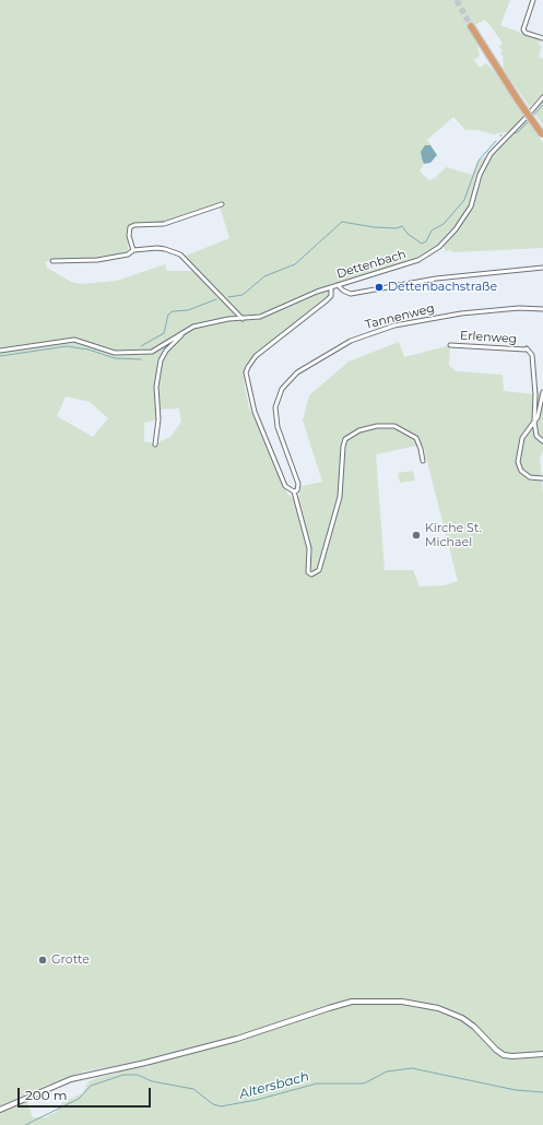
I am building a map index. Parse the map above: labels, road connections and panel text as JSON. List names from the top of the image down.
{
  "streets": {
    "street": ["Dettenbach", "Tannenweg", "Erlenweg"]
  },
  "water": ["Altersbach"],
  "places": ["Dettenbachstraße", "Kirche St. Michael", "Grotte"],
  "scale_bar": "200 m"
}
